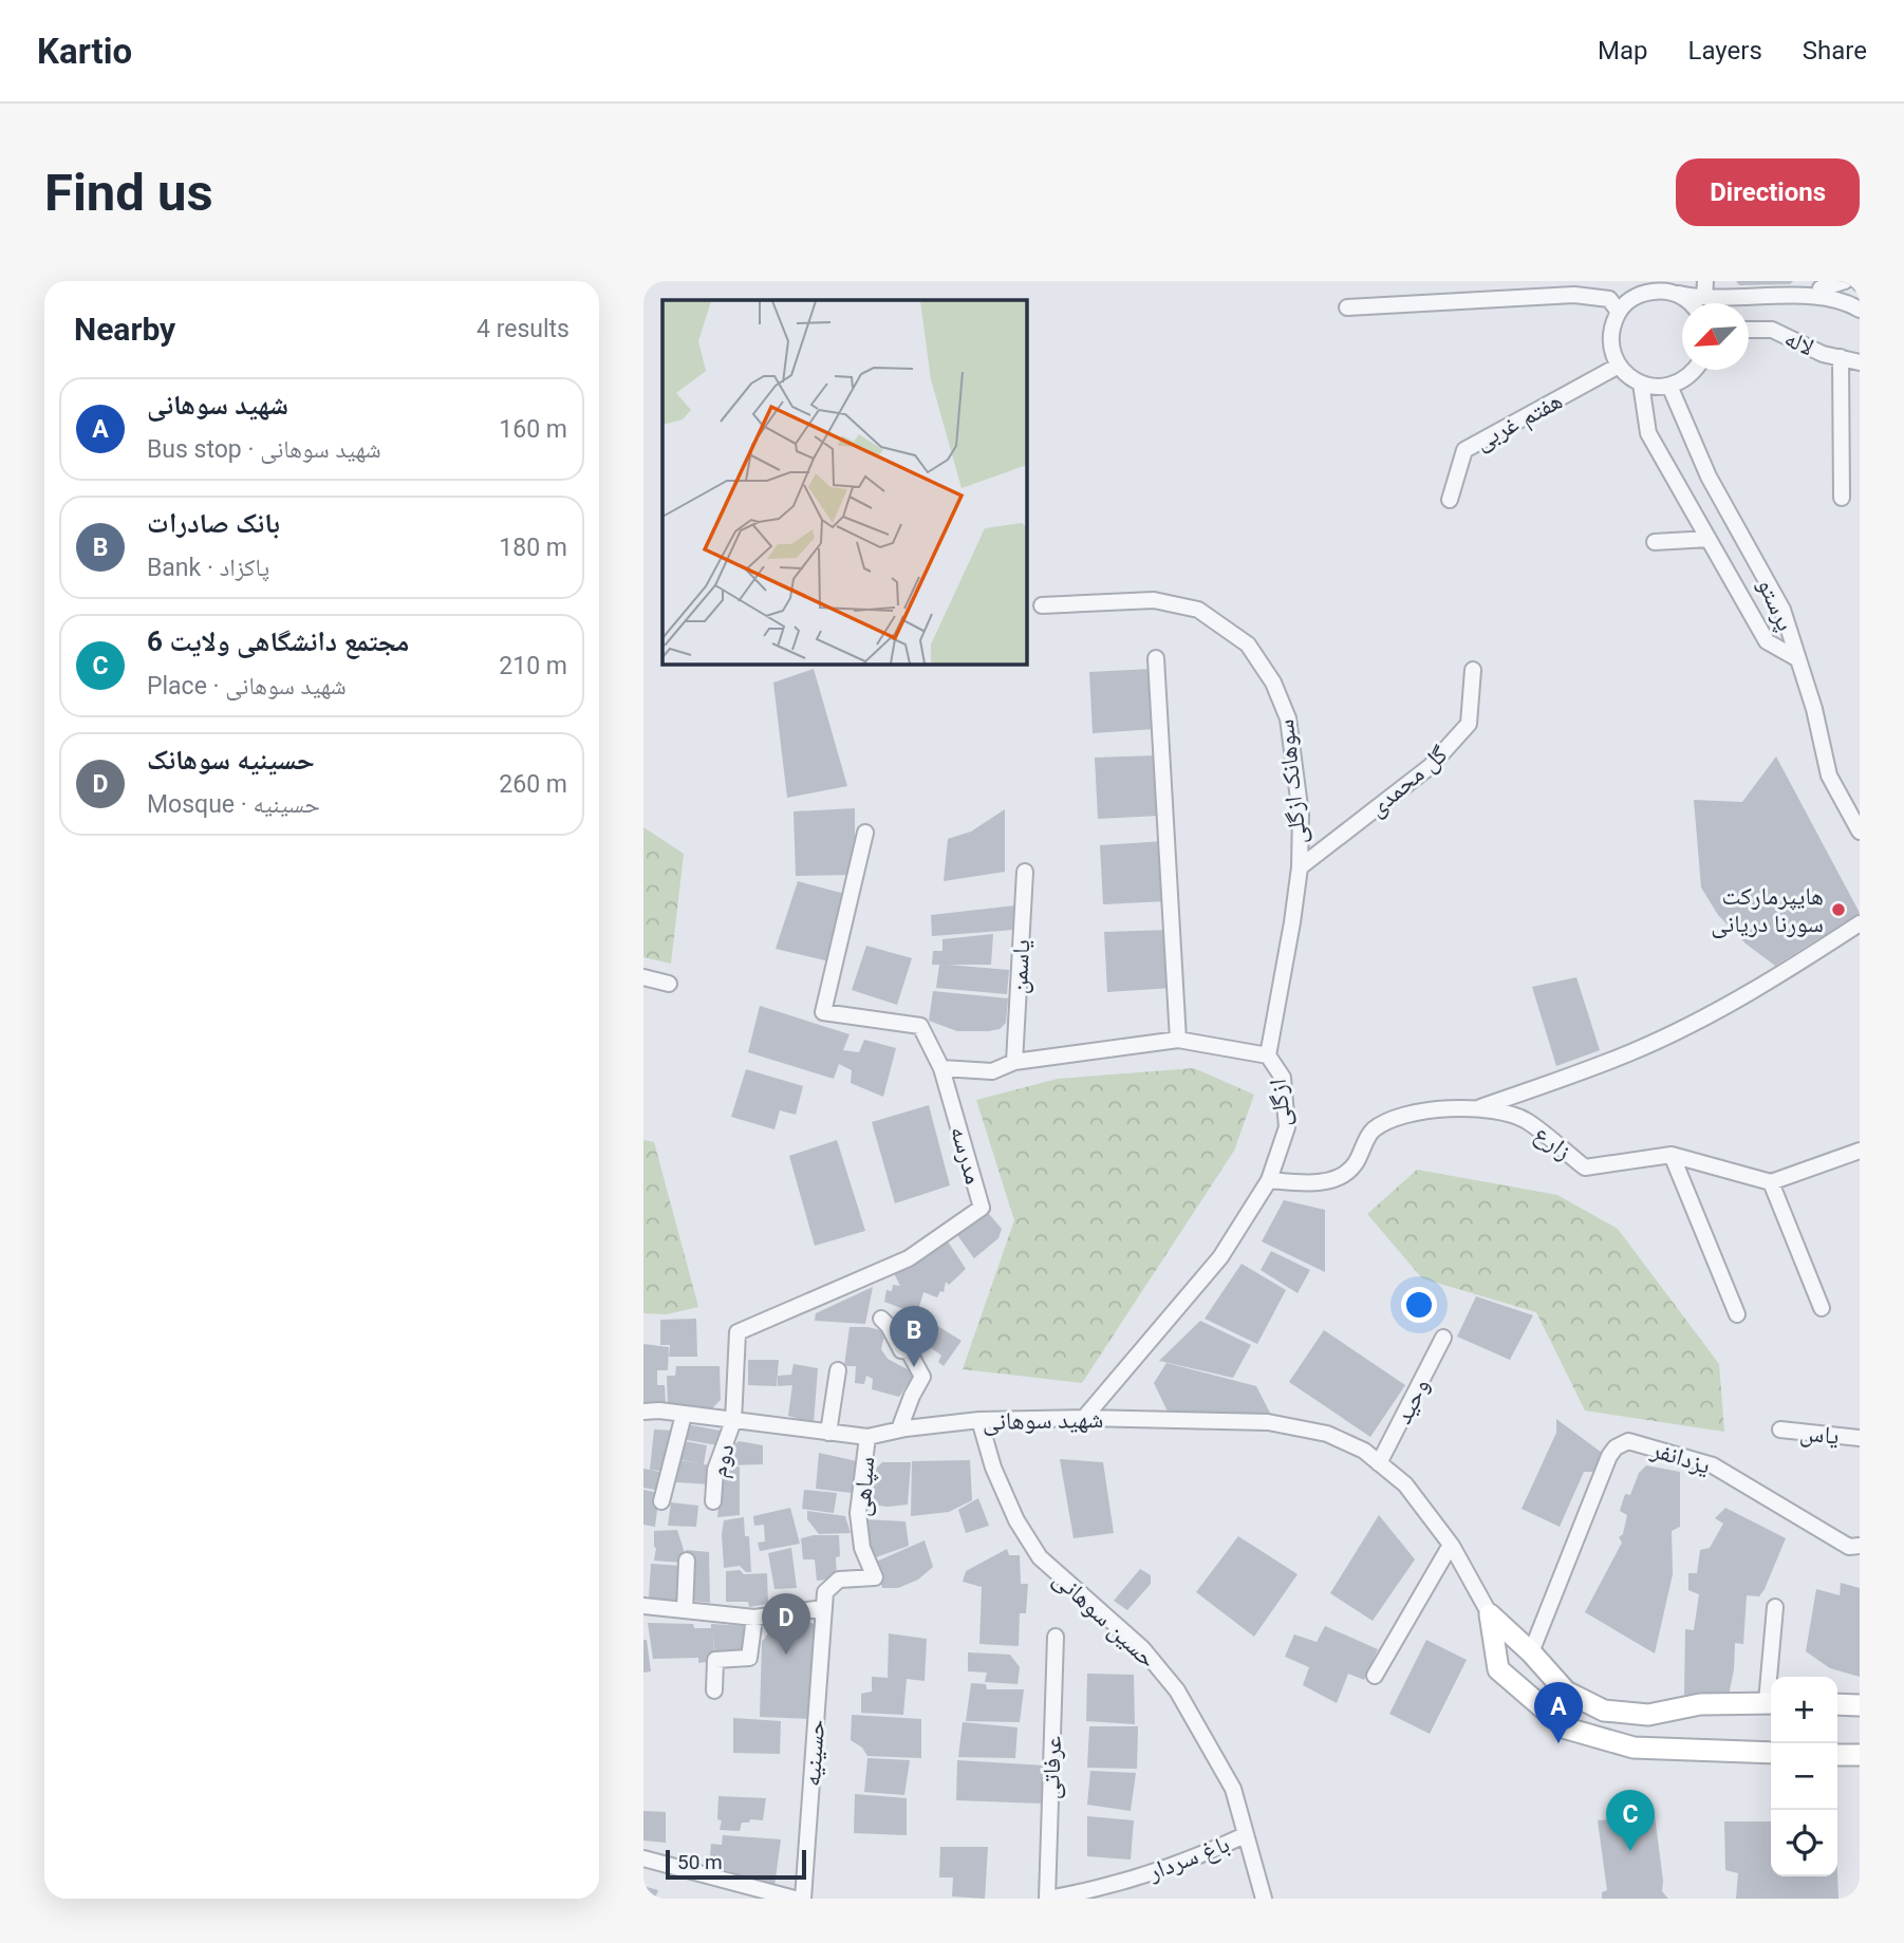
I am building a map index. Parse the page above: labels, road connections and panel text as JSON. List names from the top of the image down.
{
  "streets": {
    "main road": ["شهید سوهانی"],
    "street": [
      "لاله",
      "هفتم غربی",
      "پرستو",
      "گل محمدی",
      "سوهانک ازگلی",
      "یاسمن",
      "ازگلی",
      "زارع",
      "مدرسه",
      "وحید",
      "یاس",
      "یزدانفر",
      "دوم",
      "سپاهی",
      "حسین سوهانی",
      "حسینیه",
      "عرفاتی",
      "باغ سردار"
    ]
  },
  "crossings": [
    ["گل محمدی", "سوهانک ازگلی"],
    ["سوهانک ازگلی", "ازگلی"],
    ["یاسمن", "ازگلی"],
    ["ازگلی", "زارع"],
    ["ازگلی", "مدرسه"],
    ["ازگلی", "شهید سوهانی"],
    ["مدرسه", "شهید سوهانی"],
    ["مدرسه", "دوم"],
    ["وحید", "شهید سوهانی"],
    ["شهید سوهانی", "یزدانفر"],
    ["شهید سوهانی", "دوم"],
    ["شهید سوهانی", "سپاهی"],
    ["شهید سوهانی", "حسین سوهانی"],
    ["سپاهی", "حسینیه"],
    ["حسین سوهانی", "باغ سردار"],
    ["عرفاتی", "باغ سردار"]
  ],
  "places": ["هایپرمارکت سورنا دریانی"],
  "scale_bar": "50 m",
  "north": "bottom left",
  "page": {
    "header": "Kartio",
    "nav": ["Map", "Layers", "Share"],
    "buttons": "Directions",
    "title": "Find us",
    "heading": ["Nearby", "4 results"],
    "list": [
      {
        "mark": "A",
        "name": "شهید سوهانی",
        "note": "Bus stop · شهید سوهانی",
        "value": "160 m"
      },
      {
        "mark": "B",
        "name": "بانک صادرات",
        "note": "Bank · پاکزاد",
        "value": "180 m"
      },
      {
        "mark": "C",
        "name": "مجتمع دانشگاهی ولایت 6",
        "note": "Place · شهید سوهانی",
        "value": "210 m"
      },
      {
        "mark": "D",
        "name": "حسینیه سوهانک",
        "note": "Mosque · حسینیه",
        "value": "260 m"
      }
    ],
    "pins": [
      "B",
      "D",
      "A",
      "C"
    ],
    "map_buttons": ["+", "−"],
    "scale": "50 m"
  }
}
